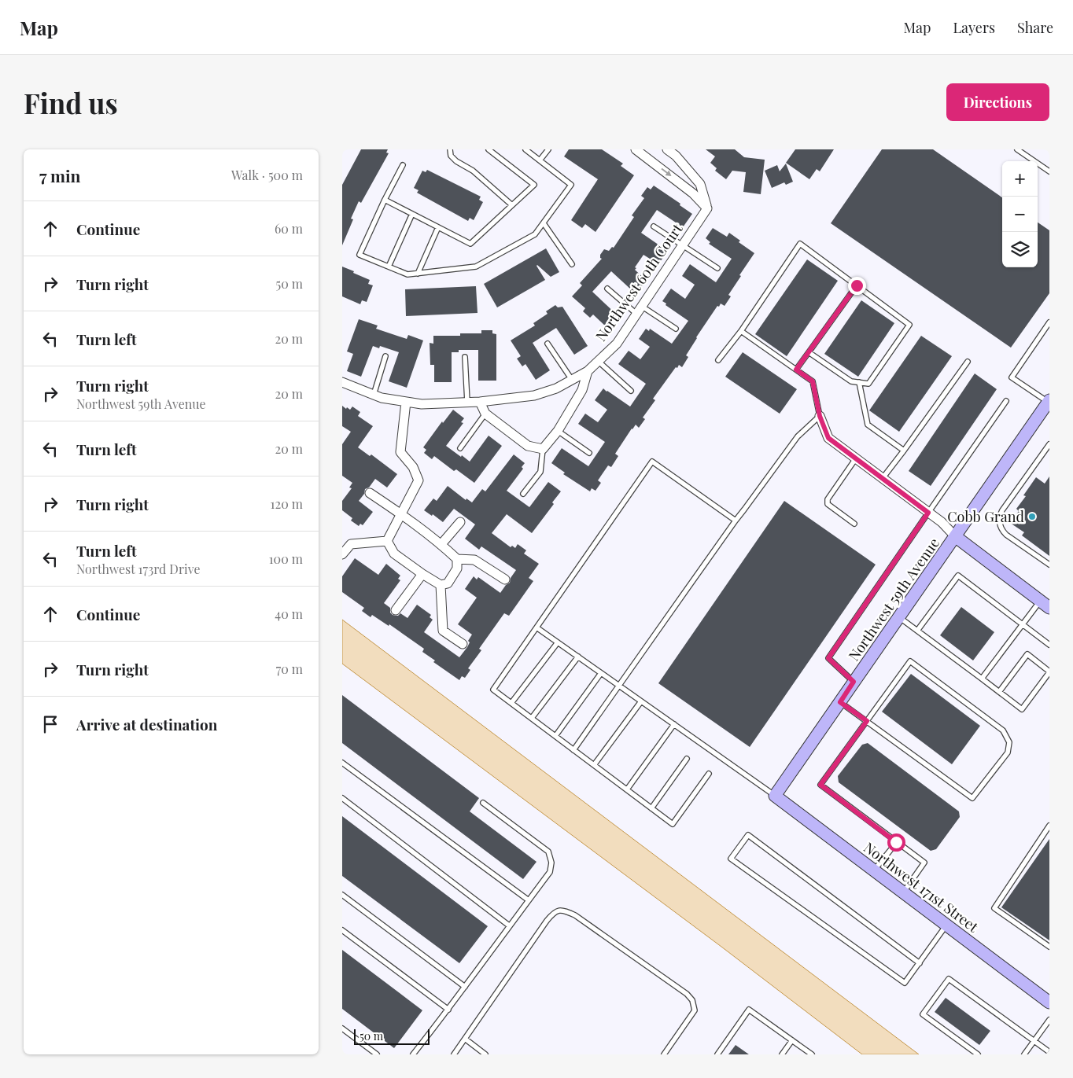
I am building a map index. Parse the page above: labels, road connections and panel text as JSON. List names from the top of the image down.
{
  "streets": {
    "street": ["Northwest 60th Court", "Northwest 59th Avenue", "Northwest 171st Street"]
  },
  "crossings": [
    ["Northwest 59th Avenue", "Northwest 171st Street"]
  ],
  "places": ["Cobb Grand"],
  "scale_bar": "50 m",
  "page": {
    "header": "Map",
    "nav": ["Map", "Layers", "Share"],
    "buttons": "Directions",
    "title": "Find us",
    "heading": ["7 min", "Walk · 500 m"],
    "map_buttons": ["+", "−"],
    "list": [
      ["Continue", "60 m"],
      ["Turn right", "50 m"],
      ["Turn left", "20 m"],
      ["Turn right", "Northwest 59th Avenue", "20 m"],
      ["Turn left", "20 m"],
      ["Turn right", "120 m"],
      ["Turn left", "Northwest 173rd Drive", "100 m"],
      ["Continue", "40 m"],
      ["Turn right", "70 m"],
      "Arrive at destination"
    ],
    "scale": "50 m"
  }
}
